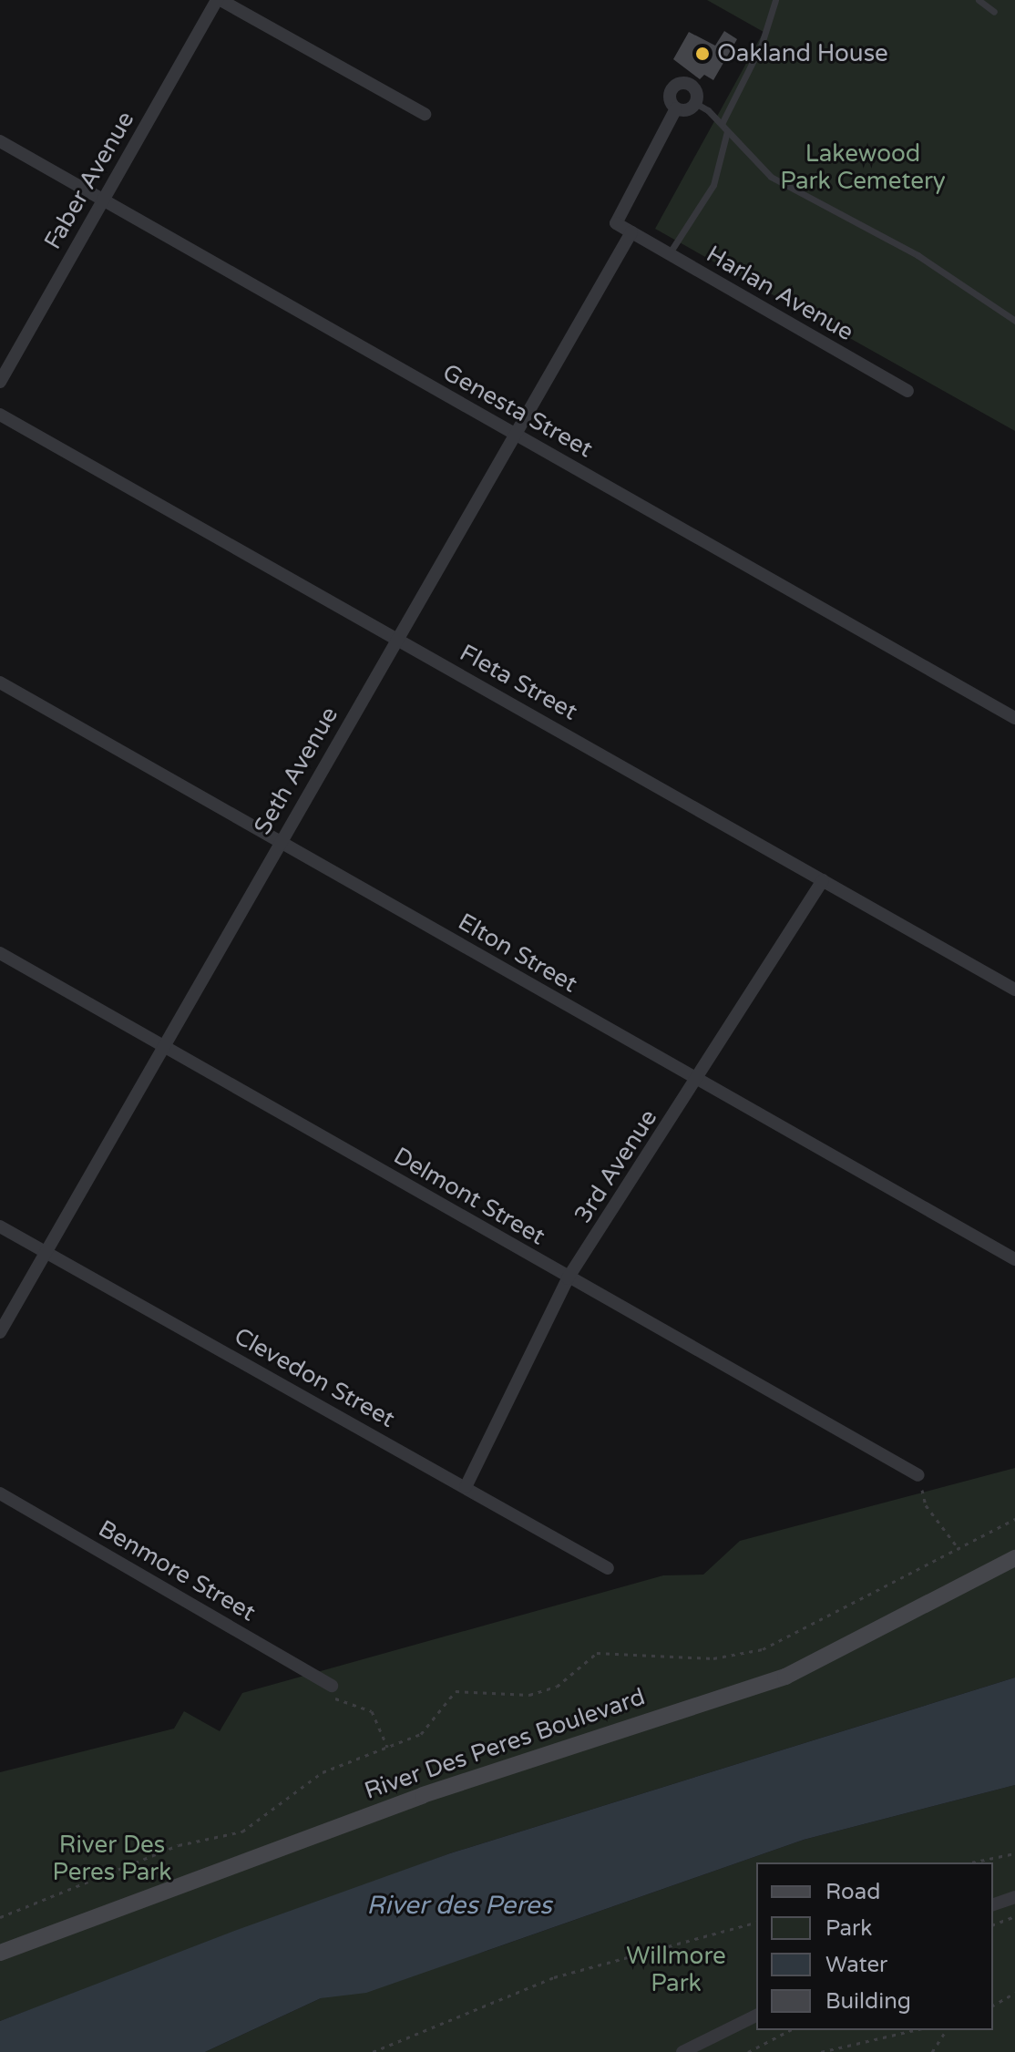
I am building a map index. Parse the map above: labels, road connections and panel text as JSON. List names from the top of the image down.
{
  "streets": {
    "main road": ["River Des Peres Boulevard"],
    "street": [
      "Faber Avenue",
      "Harlan Avenue",
      "Genesta Street",
      "Fleta Street",
      "Seth Avenue",
      "Elton Street",
      "3rd Avenue",
      "Delmont Street",
      "Clevedon Street",
      "Benmore Street"
    ]
  },
  "crossings": [
    ["Faber Avenue", "Genesta Street"],
    ["Harlan Avenue", "Seth Avenue"],
    ["Genesta Street", "Seth Avenue"],
    ["Fleta Street", "Seth Avenue"],
    ["Fleta Street", "3rd Avenue"],
    ["Seth Avenue", "Elton Street"],
    ["Seth Avenue", "Delmont Street"],
    ["Seth Avenue", "Clevedon Street"],
    ["Elton Street", "3rd Avenue"],
    ["3rd Avenue", "Delmont Street"],
    ["3rd Avenue", "Clevedon Street"]
  ],
  "water": ["River des Peres"],
  "parks": ["Lakewood Park Cemetery", "River Des Peres Park", "Willmore Park"],
  "places": ["Oakland House"],
  "legend": [
    "Road",
    "Park",
    "Water",
    "Building"
  ]
}
